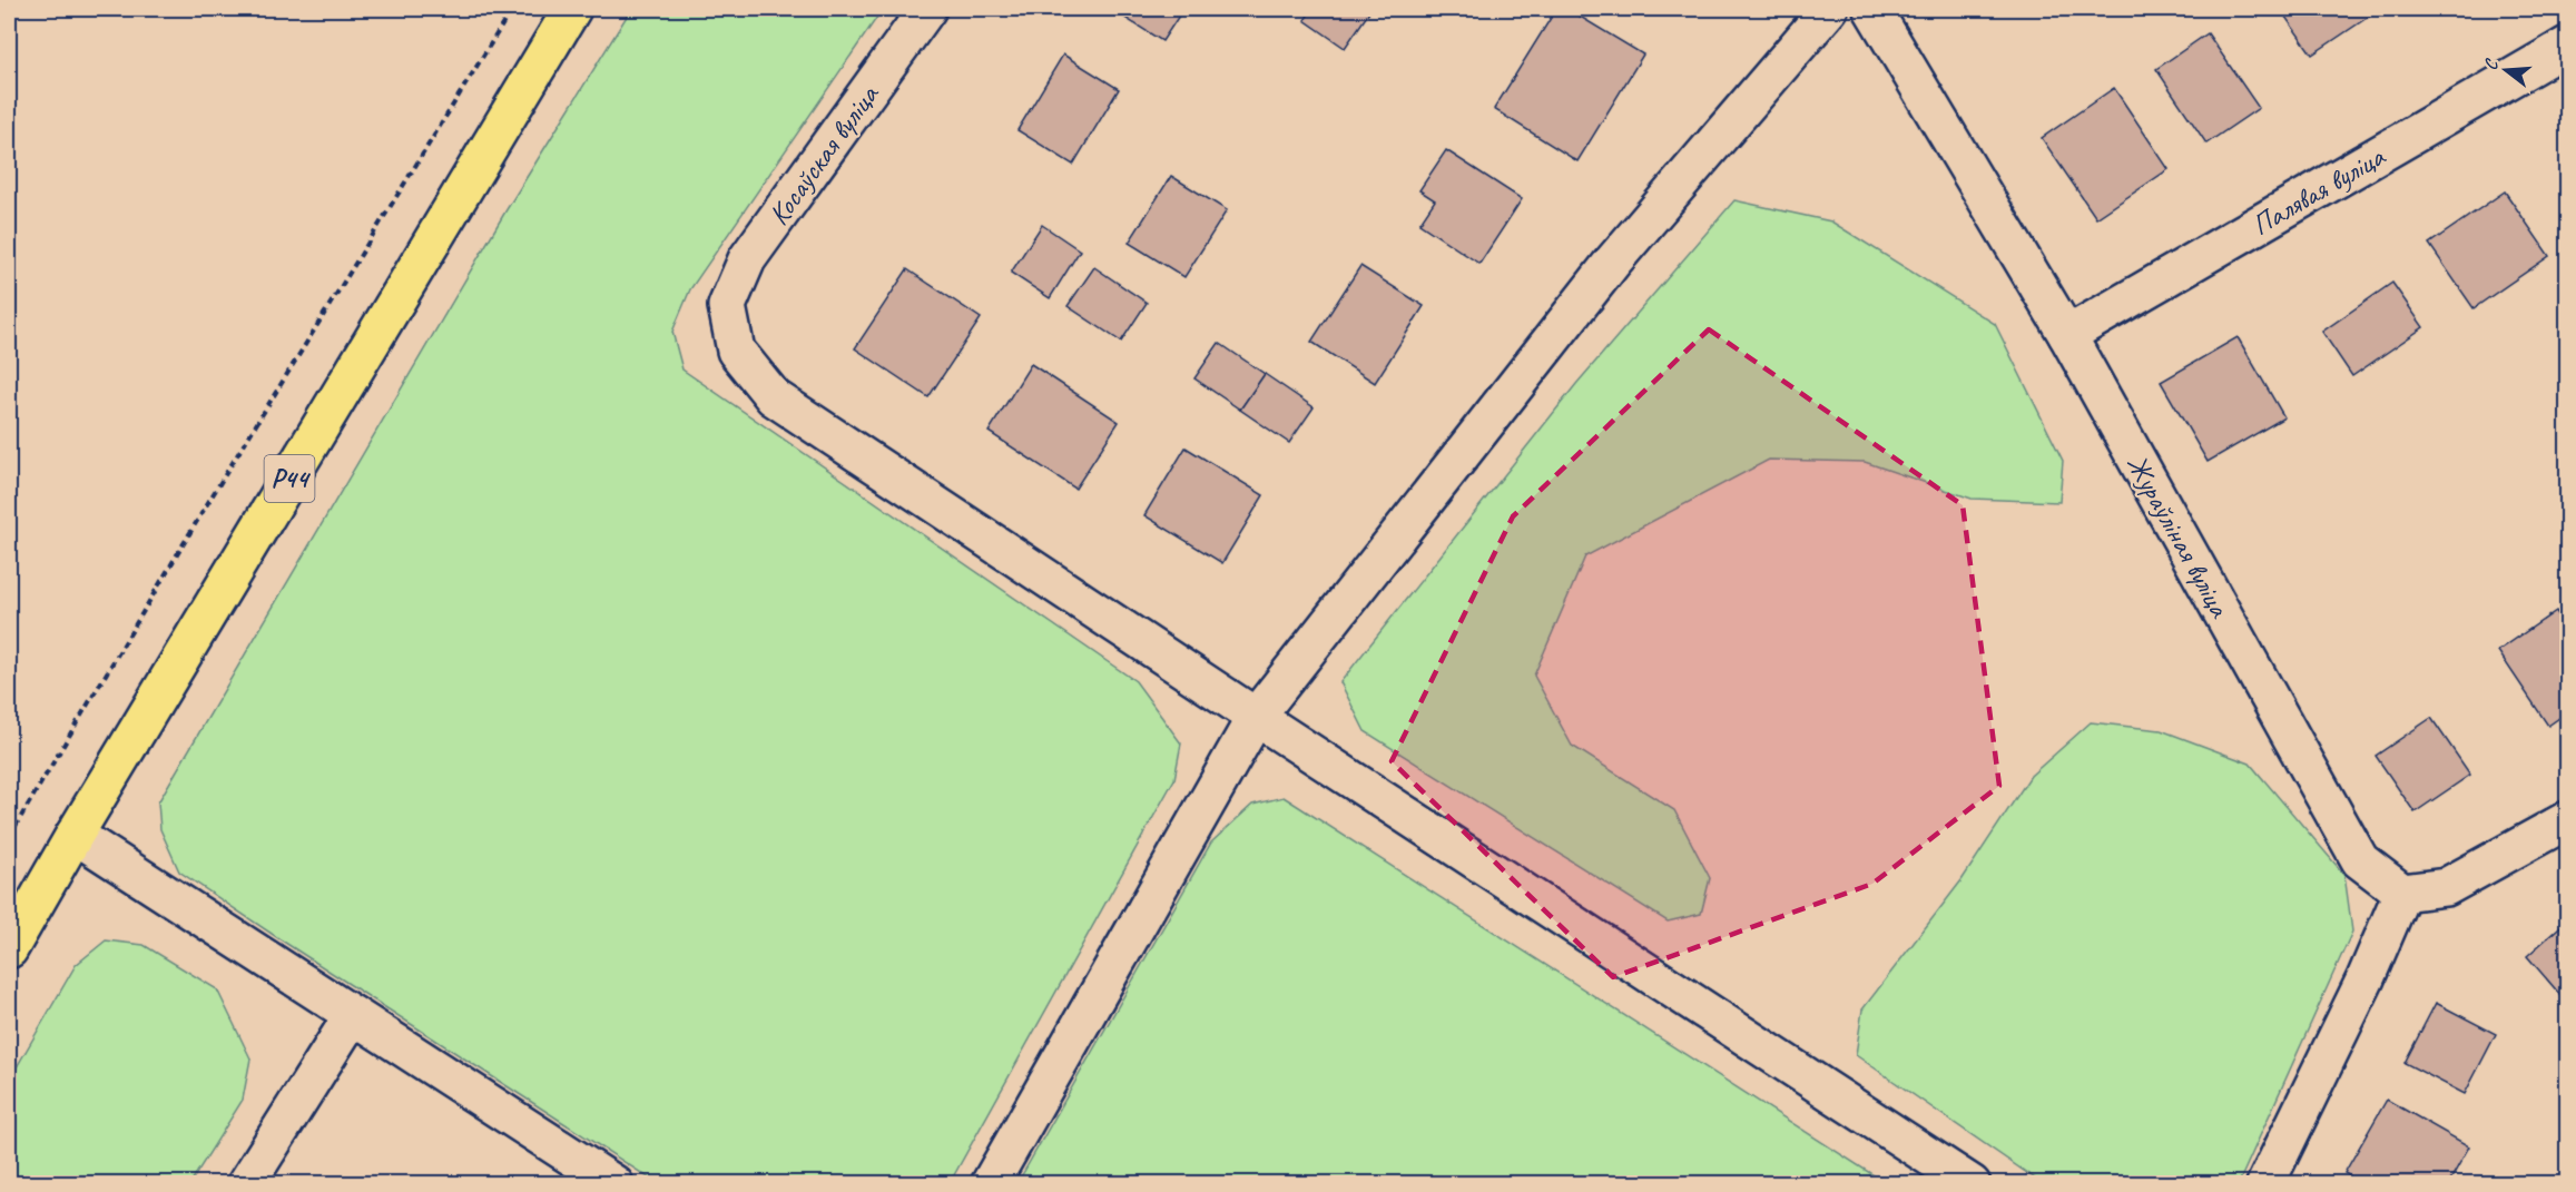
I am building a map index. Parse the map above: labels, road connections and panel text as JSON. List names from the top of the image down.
{
  "streets": {
    "main road": ["Р44"],
    "street": ["Косаўская вуліца", "Палявая вуліца", "Жураўліная вуліца"]
  },
  "crossings": [
    ["Палявая вуліца", "Жураўліная вуліца"]
  ],
  "north": "left"
}
